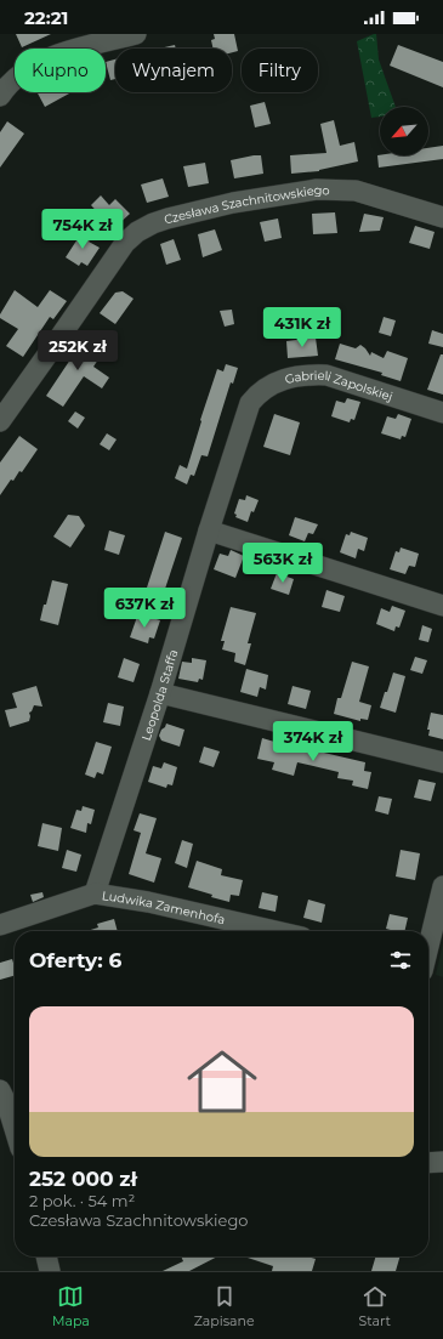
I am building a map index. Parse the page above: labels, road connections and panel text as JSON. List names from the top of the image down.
{
  "streets": {
    "street": [
      "Czesława Szachnitowskiego",
      "Gabrieli Zapolskiej",
      "Leopolda Staffa",
      "Ludwika Zamenhofa"
    ]
  },
  "crossings": [
    ["Gabrieli Zapolskiej", "Leopolda Staffa"],
    ["Leopolda Staffa", "Ludwika Zamenhofa"]
  ],
  "north": "bottom left",
  "page": {
    "status": "22:21",
    "chip": ["Kupno", "Wynajem", "Filtry"],
    "price": [
      "754K zł",
      "431K zł",
      "252K zł",
      "563K zł",
      "637K zł",
      "374K zł"
    ],
    "heading": "Oferty: 6",
    "list": [
      {
        "name": "252 000 zł",
        "note": "2 pok. · 54 m² · Czesława Szachnitowskiego"
      }
    ],
    "tabs": ["Mapa", "Zapisane", "Start"]
  }
}
